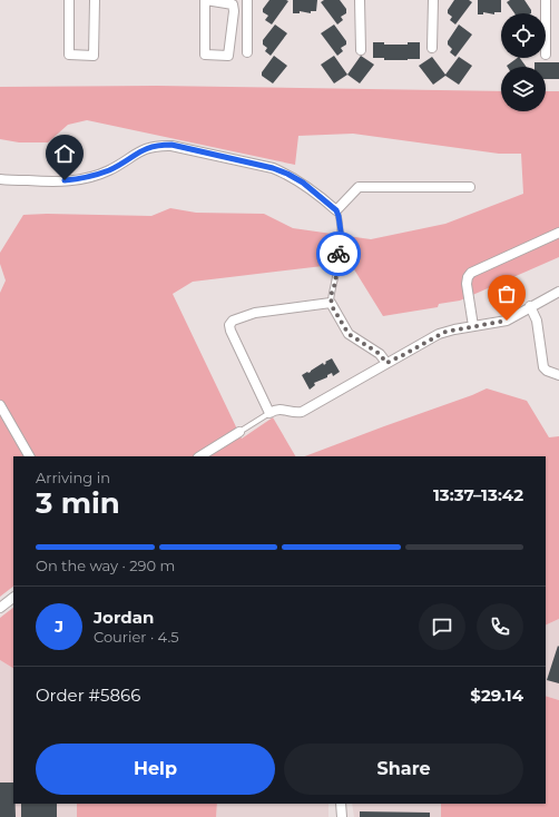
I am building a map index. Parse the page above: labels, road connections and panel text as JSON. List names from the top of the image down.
{
  "page": {
    "heading": ["3 min", "Arriving in", "13:37–13:42"],
    "panel": [
      "Jordan",
      "Courier · 4.5",
      "Order #5866",
      "$29.14"
    ],
    "bar": "On the way · 290 m",
    "round": "J",
    "buttons": ["Help", "Share"]
  }
}
